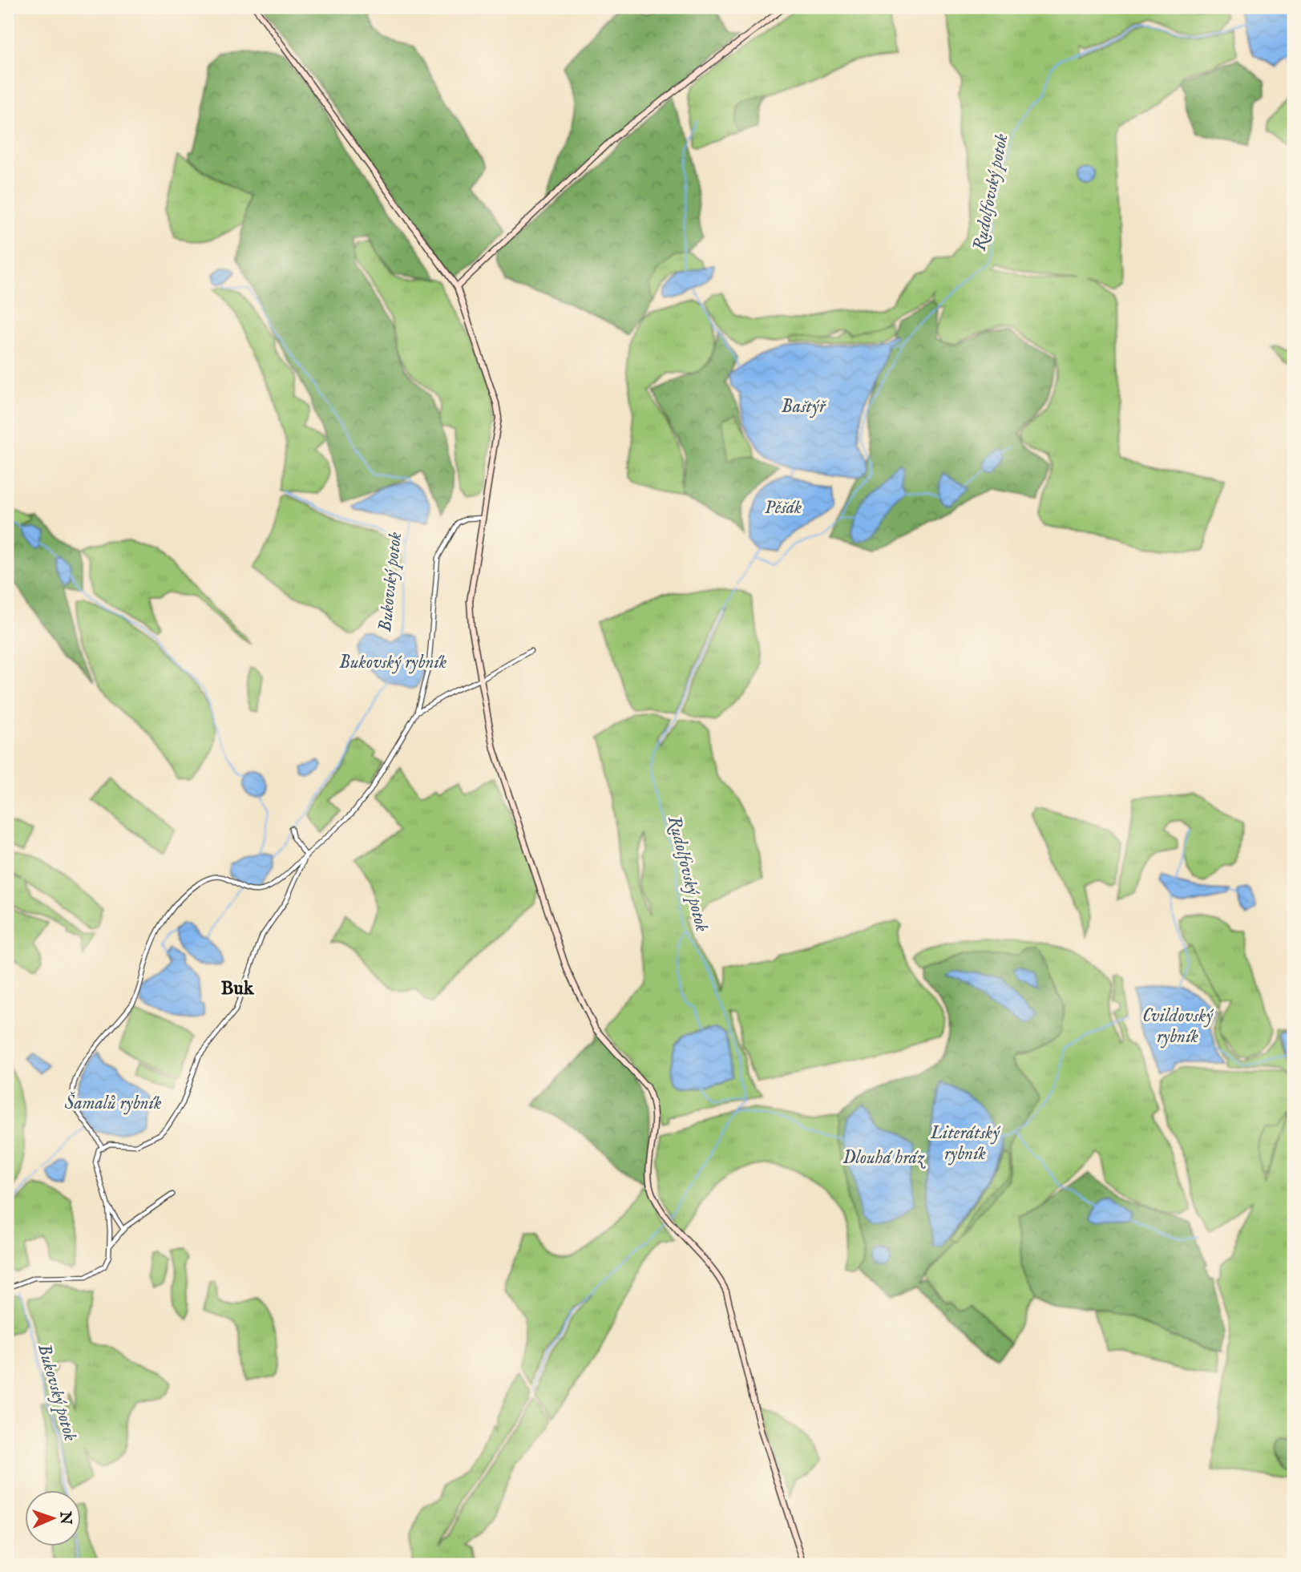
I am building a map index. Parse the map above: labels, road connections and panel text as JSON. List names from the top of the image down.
{
  "districts": ["Buk"],
  "water": [
    "Rudolfovský potok",
    "Baštýř",
    "Pěšák",
    "Bukovský potok",
    "Bukovský rybník",
    "Cvildovský rybník",
    "Šamalů rybník",
    "Literátský rybník",
    "Dlouhá hráz"
  ],
  "north": "right"
}
